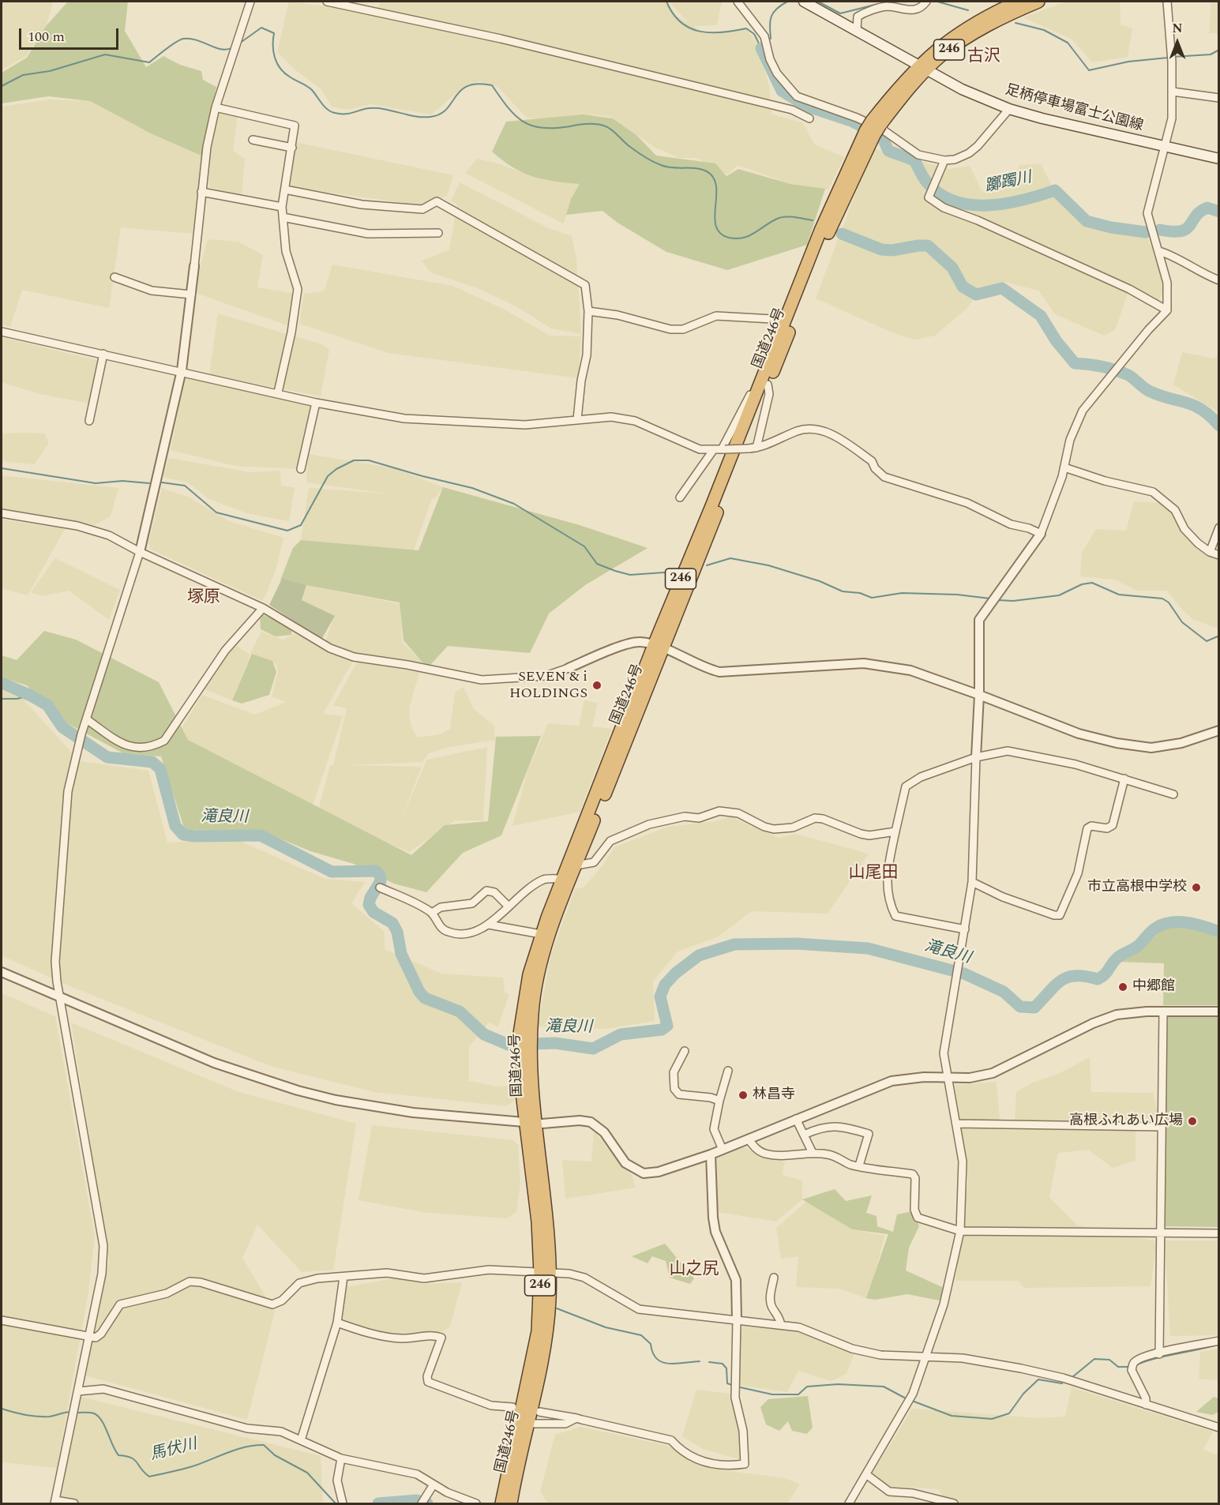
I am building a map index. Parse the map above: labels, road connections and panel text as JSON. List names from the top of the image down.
{
  "streets": {
    "highway": ["246", "国道246号"],
    "main road": ["足柄停車場富士公園線"]
  },
  "crossings": [
    ["足柄停車場富士公園線", "国道246号"]
  ],
  "districts": [
    "古沢",
    "塚原",
    "山尾田",
    "山之尻"
  ],
  "water": ["躑躅川", "滝良川", "馬伏川"],
  "places": [
    "SEVEN & i HOLDINGS",
    "市立高根中学校",
    "中郷館",
    "林昌寺",
    "高根ふれあい広場"
  ],
  "scale_bar": "100 m",
  "north": "top"
}
